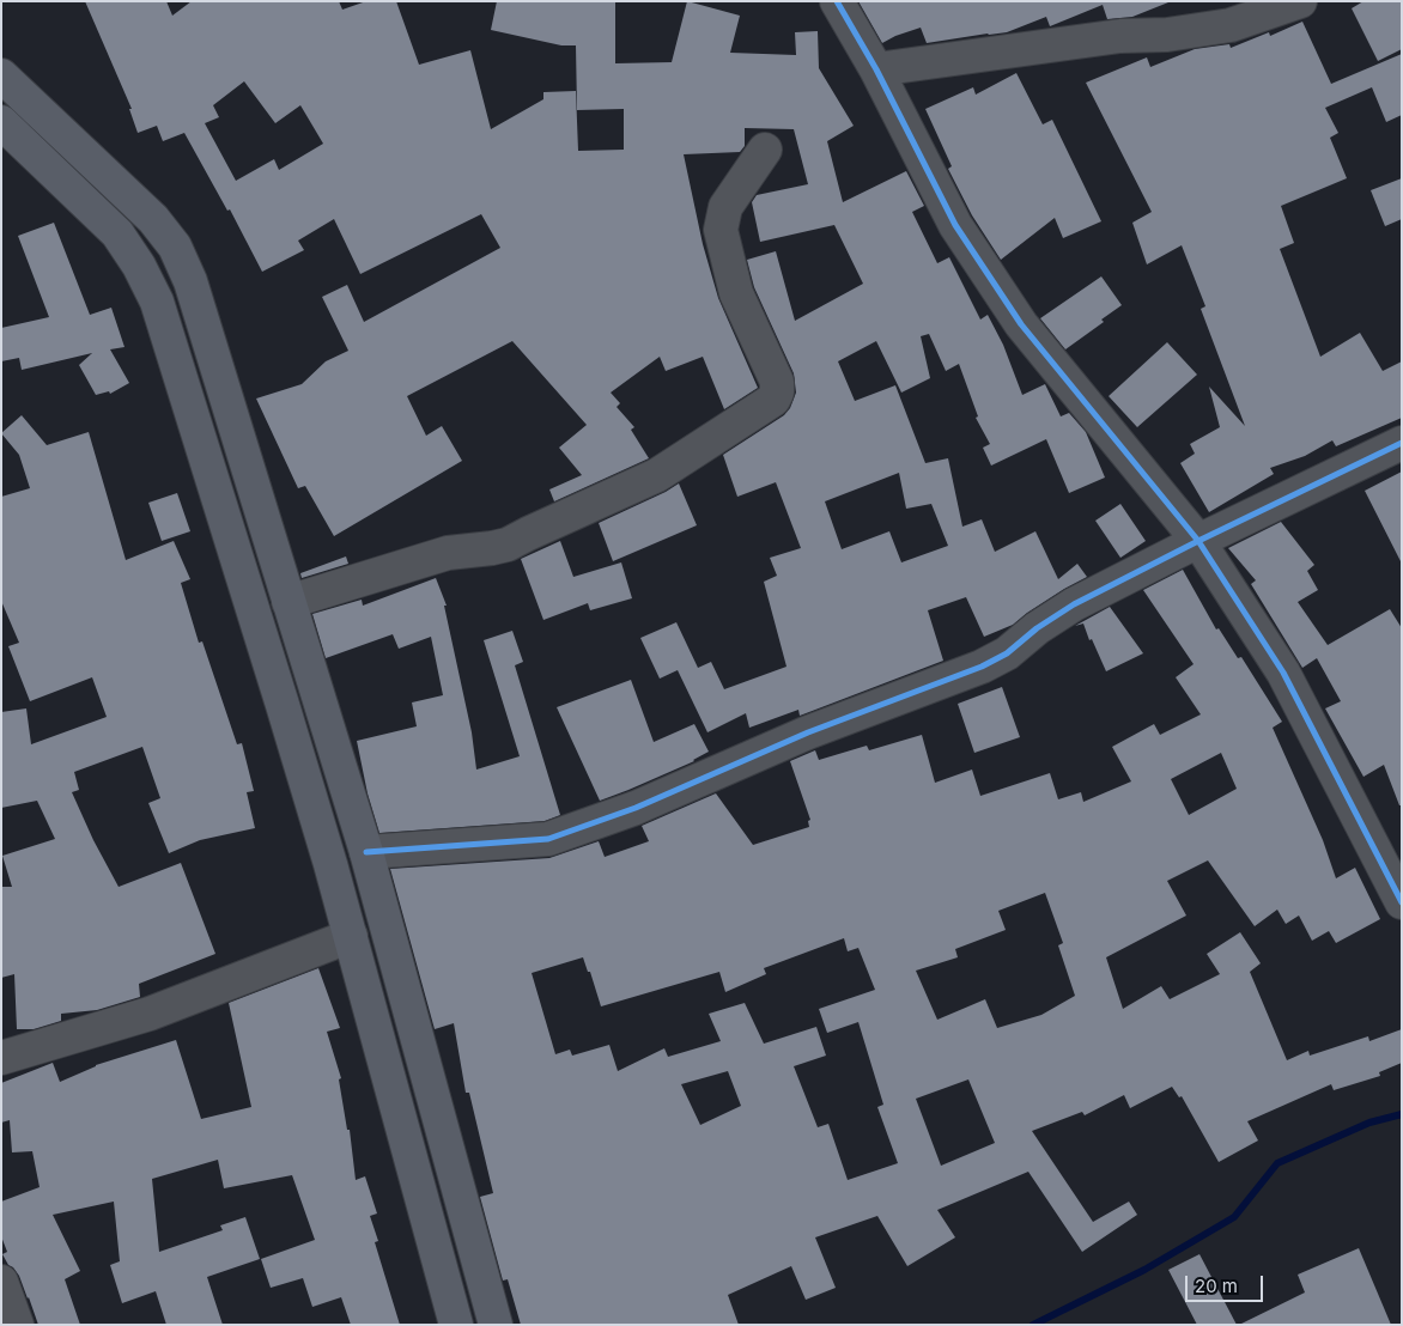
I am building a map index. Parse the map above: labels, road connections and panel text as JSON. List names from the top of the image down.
{
  "scale_bar": "20 m"
}
